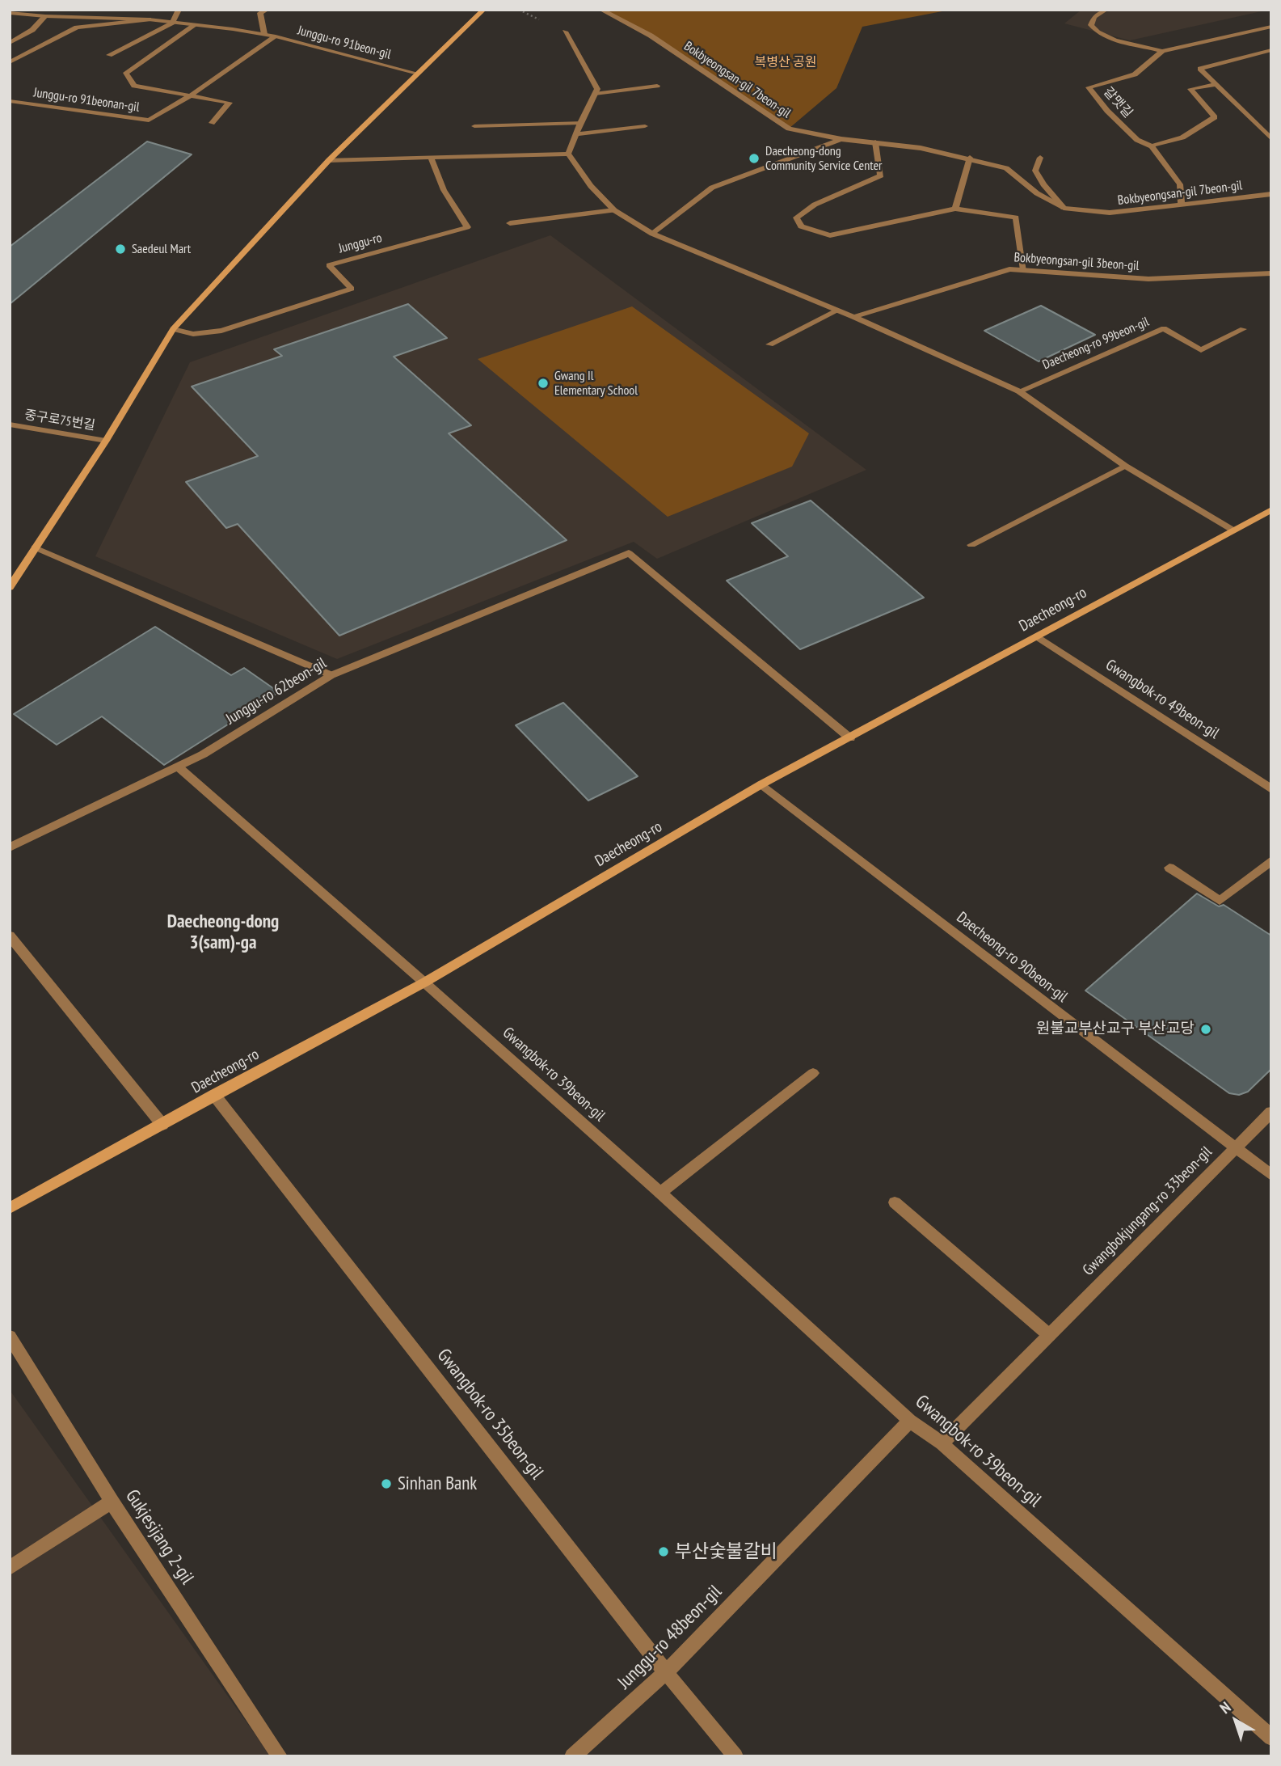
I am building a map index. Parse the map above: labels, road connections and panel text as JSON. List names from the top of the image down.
{
  "streets": {
    "main road": ["Daecheong-ro"],
    "street": [
      "Junggu-ro 91beon-gil",
      "Bokbyeongsan-gil 7beon-gil",
      "Junggu-ro 91beonan-gil",
      "갈맷길",
      "Junggu-ro",
      "Bokbyeongsan-gil 3beon-gil",
      "Daecheong-ro 99beon-gil",
      "중구로75번길",
      "Junggu-ro 62beon-gil",
      "Gwangbok-ro 49beon-gil",
      "Daecheong-ro 90beon-gil",
      "Gwangbok-ro 39beon-gil",
      "Gwangbokjungang-ro 33beon-gil",
      "Gwangbok-ro 35beon-gil",
      "Gukjesijang 2-gil",
      "Junggu-ro 48beon-gil"
    ]
  },
  "crossings": [
    ["Junggu-ro 91beon-gil", "Junggu-ro 91beonan-gil"],
    ["Bokbyeongsan-gil 7beon-gil", "갈맷길"],
    ["Daecheong-ro", "Junggu-ro 62beon-gil"],
    ["Daecheong-ro", "Gwangbok-ro 49beon-gil"],
    ["Daecheong-ro", "Daecheong-ro 90beon-gil"],
    ["Daecheong-ro", "Gwangbok-ro 39beon-gil"],
    ["Daecheong-ro", "Gwangbok-ro 35beon-gil"],
    ["Daecheong-ro 90beon-gil", "Gwangbokjungang-ro 33beon-gil"],
    ["Gwangbok-ro 39beon-gil", "Gwangbokjungang-ro 33beon-gil"],
    ["Gwangbok-ro 39beon-gil", "Junggu-ro 48beon-gil"],
    ["Gwangbok-ro 35beon-gil", "Junggu-ro 48beon-gil"]
  ],
  "districts": ["Daecheong-dong 3(sam)-ga"],
  "parks": ["복병산 공원"],
  "places": [
    "Daecheong-dong Community Service Center",
    "Saedeul Mart",
    "Gwang Il Elementary School",
    "원불교부산교구 부산교당",
    "Sinhan Bank",
    "부산숯불갈비"
  ],
  "north": "top left"
}
